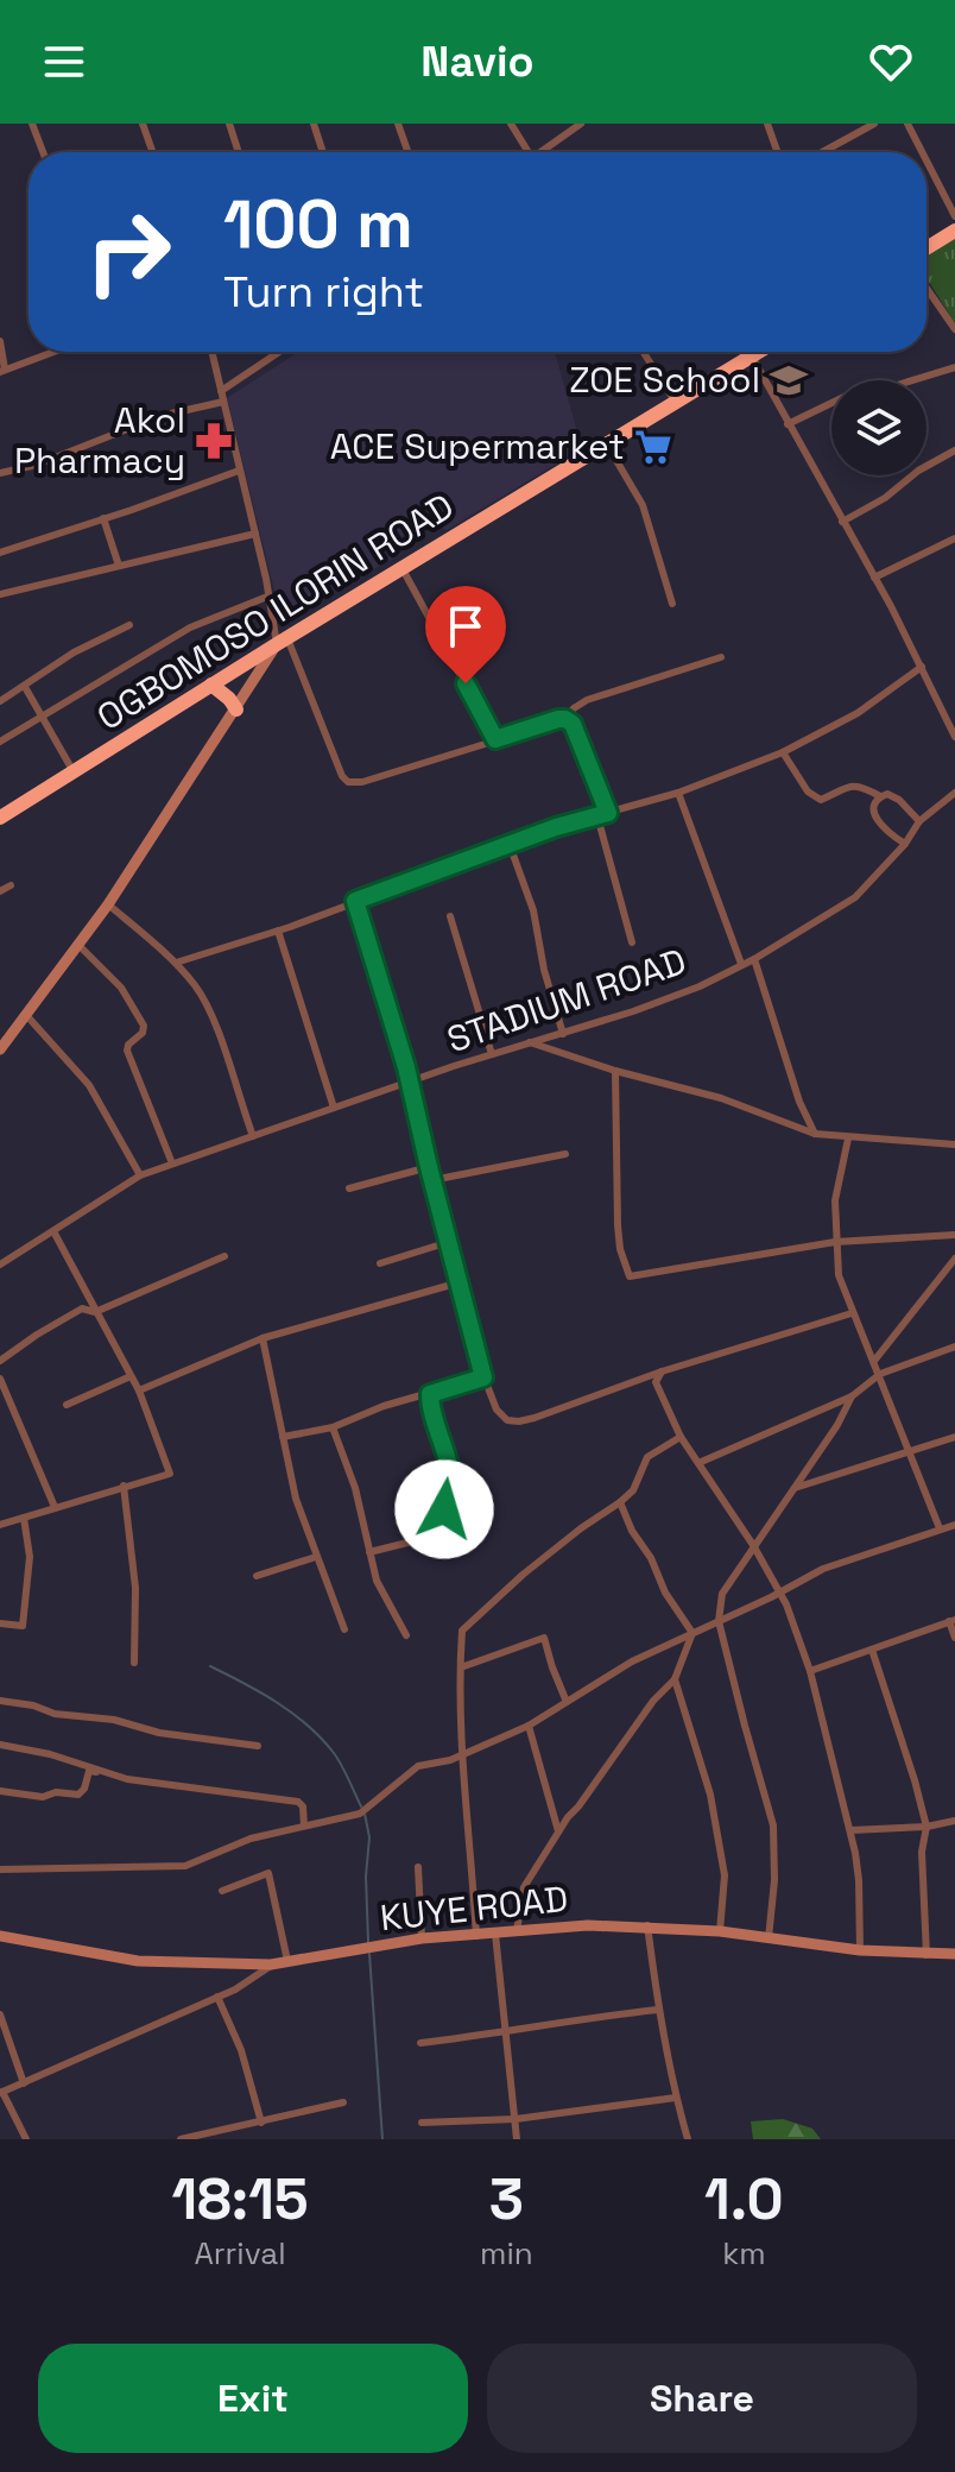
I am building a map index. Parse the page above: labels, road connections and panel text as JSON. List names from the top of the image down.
{
  "streets": {
    "highway": ["OGBOMOSO ILORIN ROAD"],
    "street": ["STADIUM ROAD", "KUYE ROAD"]
  },
  "places": {
    "school or university": ["ZOE School"],
    "pharmacy": ["Akol Pharmacy"],
    "supermarket": ["ACE Supermarket"]
  },
  "page": {
    "header": "Navio",
    "turn": ["100 m", "Turn right"],
    "eta": [
      "18:15",
      "Arrival",
      "3",
      "min",
      "1.0",
      "km"
    ],
    "buttons": ["Exit", "Share"]
  }
}
